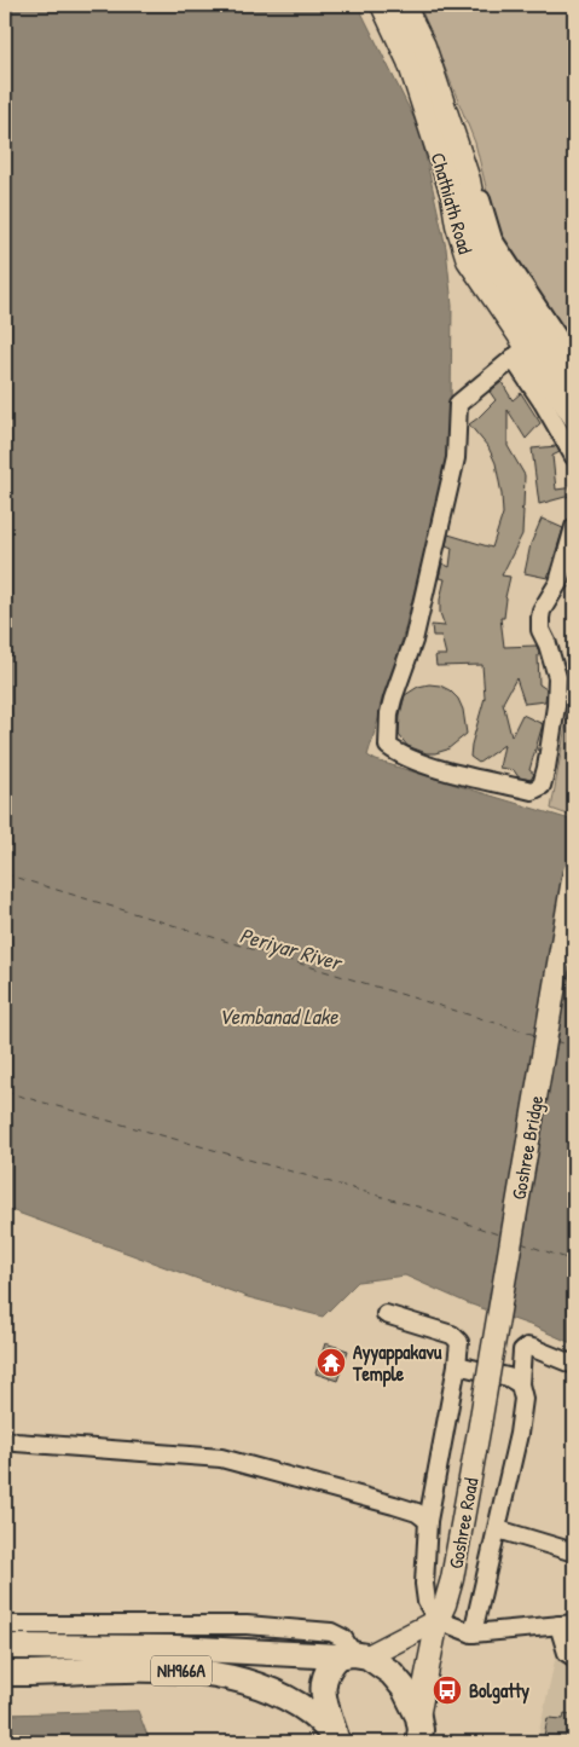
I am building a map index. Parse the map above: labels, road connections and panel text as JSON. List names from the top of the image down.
{
  "streets": {
    "highway": ["NH966A"],
    "main road": ["Chathiath Road", "Goshree Bridge", "Goshree Road"]
  },
  "crossings": [
    ["Goshree Bridge", "Goshree Road"]
  ],
  "water": ["Periyar River", "Vembanad Lake"],
  "places": {
    "temple": ["Ayyappakavu Temple"],
    "bus stop": ["Bolgatty"]
  }
}
